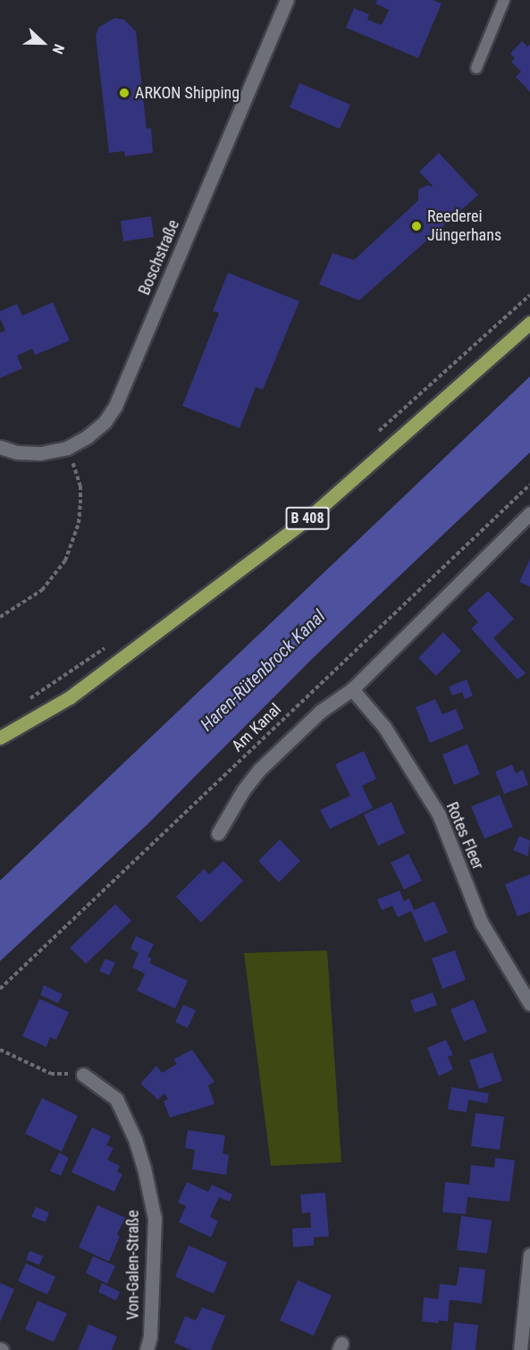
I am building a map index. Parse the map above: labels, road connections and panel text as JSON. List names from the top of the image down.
{
  "streets": {
    "main road": ["B 408"],
    "street": ["Boschstraße", "Rotes Fleer", "Von-Galen-Straße"],
    "path": ["Am Kanal"]
  },
  "water": ["Haren-Rütenbrock Kanal"],
  "places": ["ARKON Shipping", "Reederei Jüngerhans"],
  "north": "right"
}
